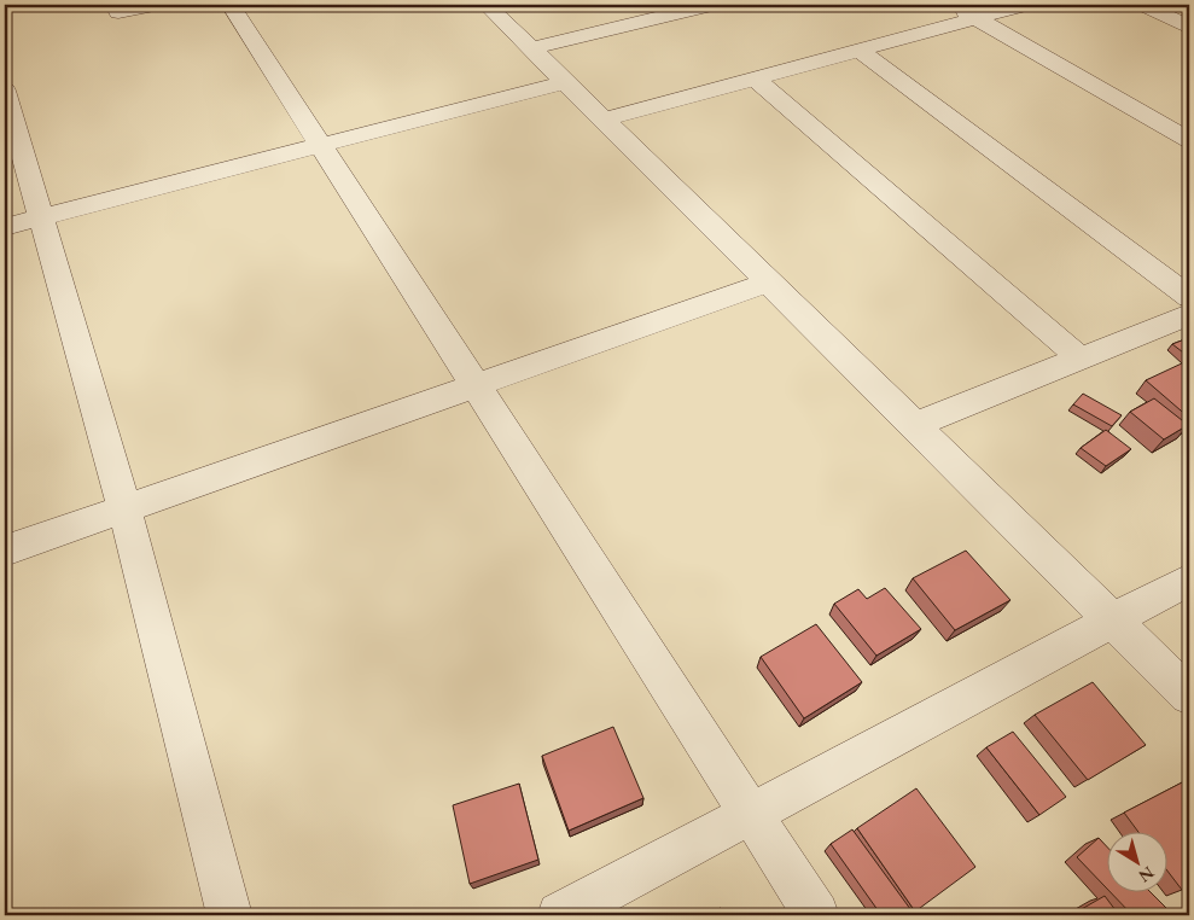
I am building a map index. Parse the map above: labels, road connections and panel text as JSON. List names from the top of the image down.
{
  "north": "bottom right"
}
